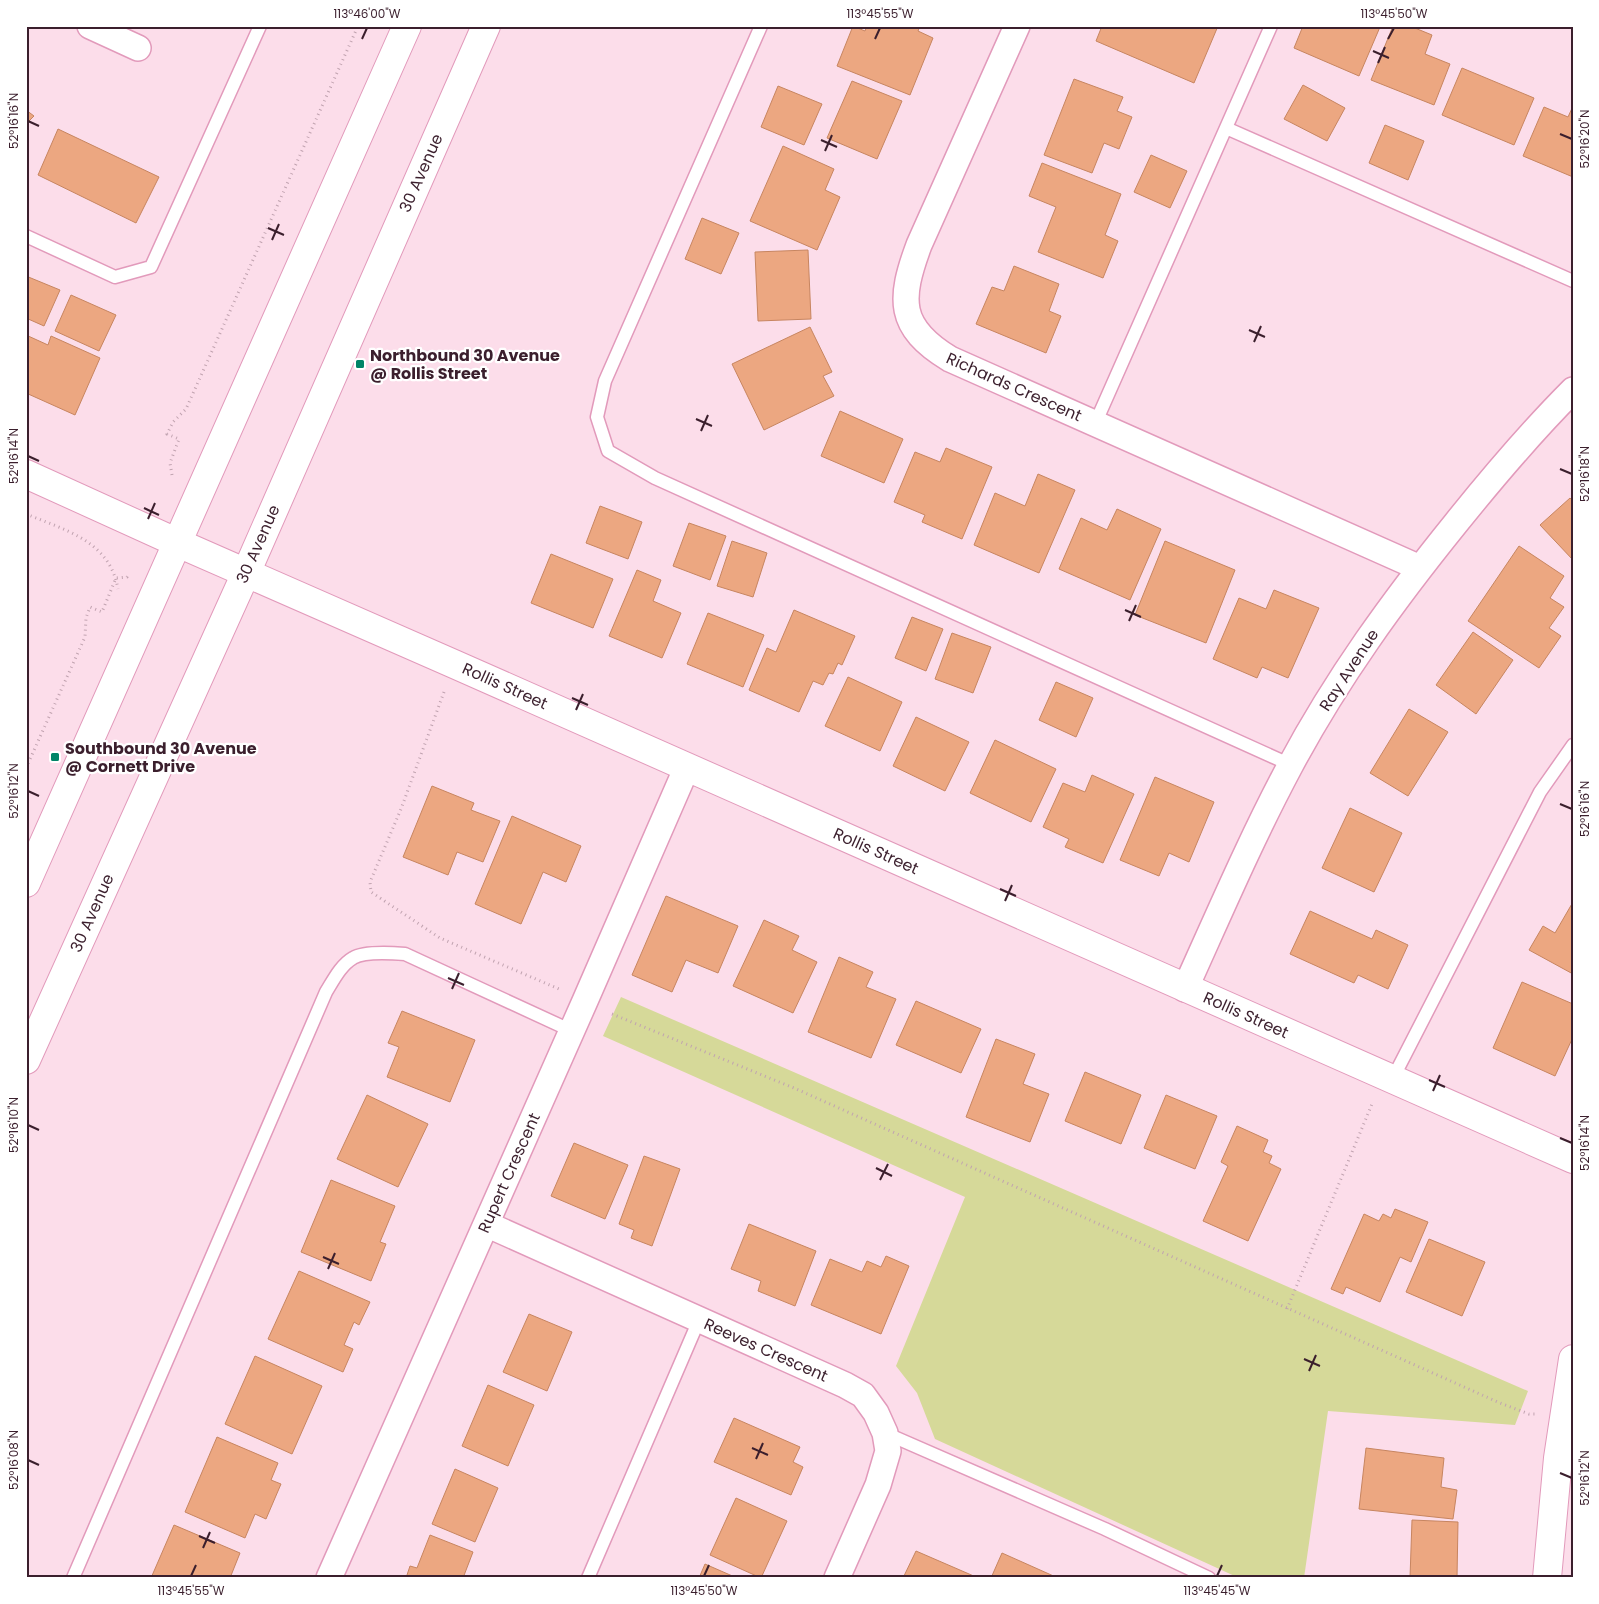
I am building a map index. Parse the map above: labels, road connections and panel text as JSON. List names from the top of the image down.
{
  "streets": {
    "main road": ["30 Avenue", "Rollis Street"],
    "street": [
      "Richards Crescent",
      "Ray Avenue",
      "Rupert Crescent",
      "Reeves Crescent"
    ]
  },
  "crossings": [
    ["30 Avenue", "Rollis Street"],
    ["Richards Crescent", "Ray Avenue"],
    ["Ray Avenue", "Rollis Street"],
    ["Rollis Street", "Rupert Crescent"],
    ["Rupert Crescent", "Reeves Crescent"]
  ],
  "places": {
    "transit": ["Northbound 30 Avenue @ Rollis Street", "Southbound 30 Avenue @ Cornett Drive"]
  },
  "coordinates": [
    "113°46'00\"W",
    "113°45'55\"W",
    "113°45'50\"W",
    "52°16'16\"N",
    "52°16'20\"N",
    "52°16'14\"N",
    "52°16'18\"N",
    "52°16'12\"N",
    "52°16'10\"N",
    "52°16'08\"N",
    "113°45'45\"W"
  ]
}
